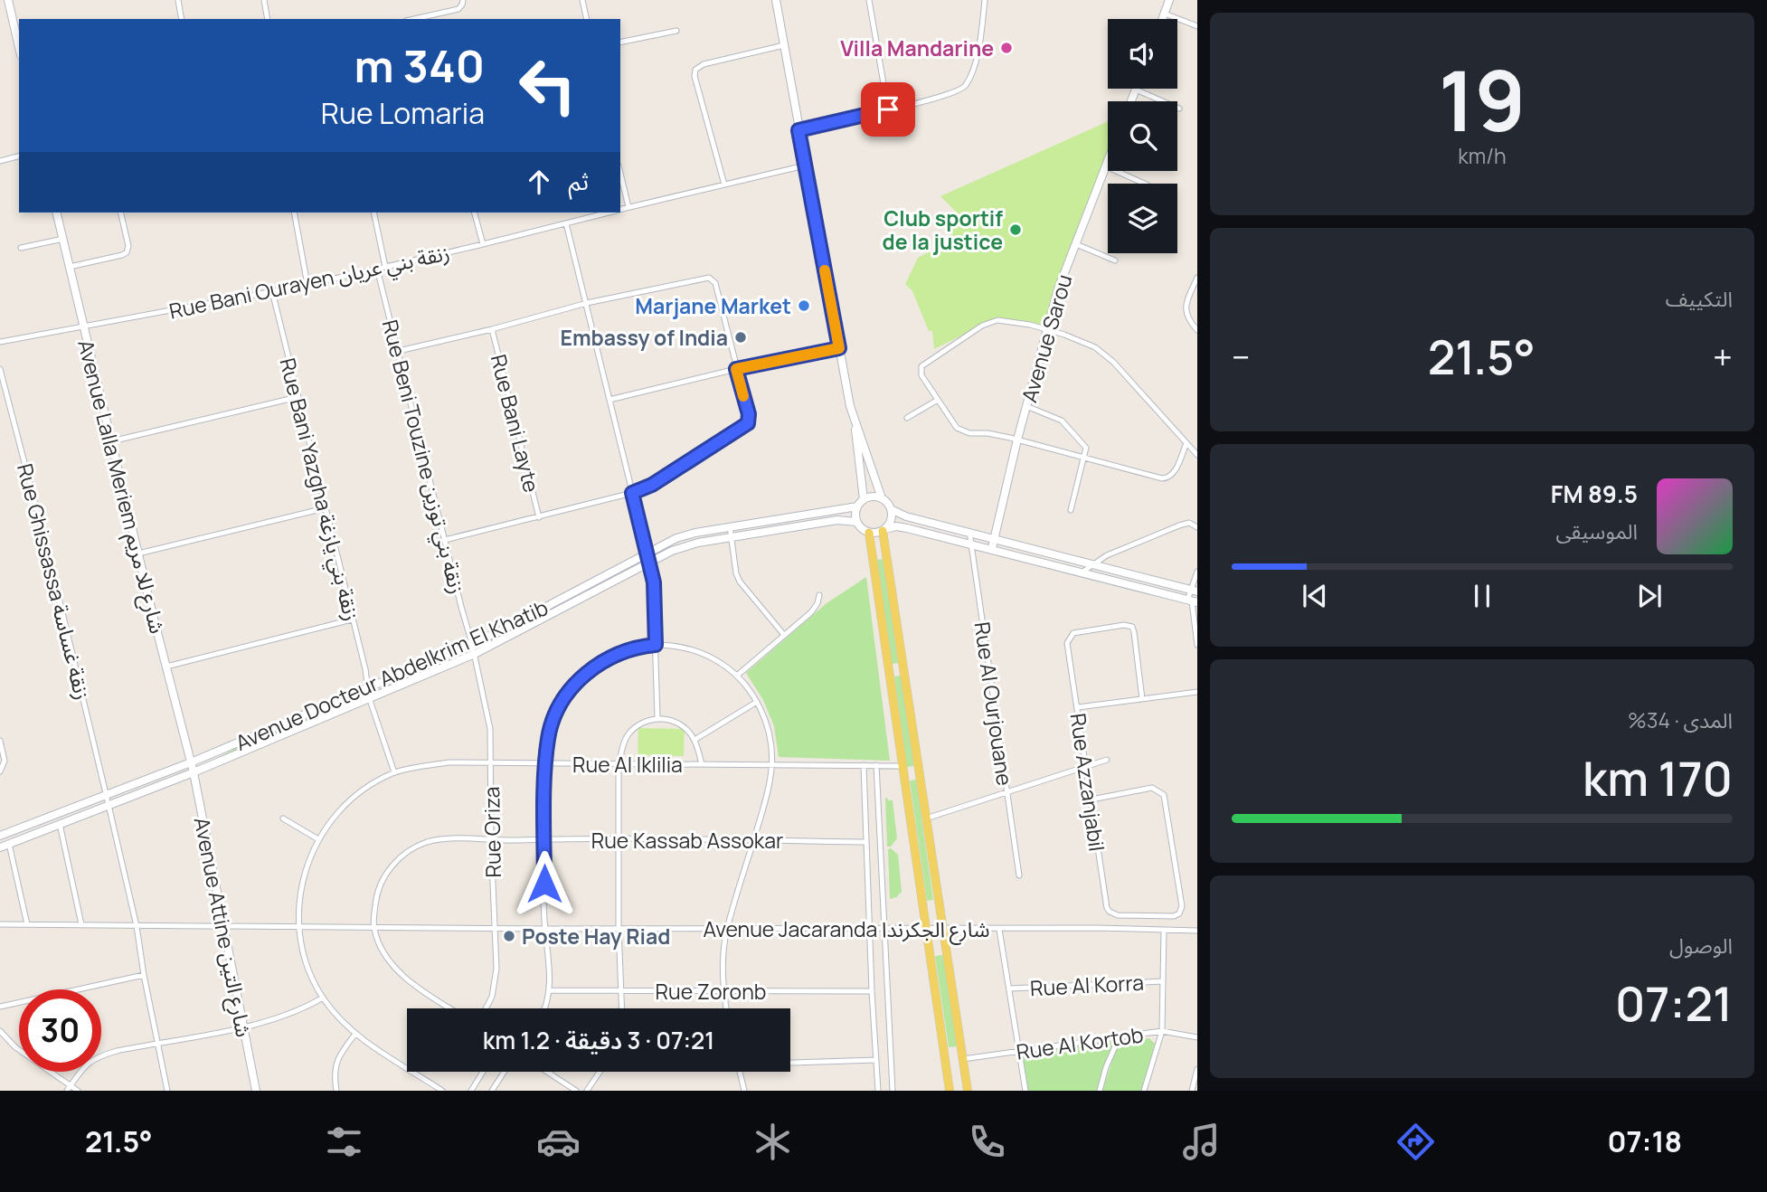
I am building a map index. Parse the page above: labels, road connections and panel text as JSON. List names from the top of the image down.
{
  "streets": {
    "main road": [
      "Avenue Sarou",
      "Avenue Lalla Meriem شارع للا مريم",
      "Avenue Docteur Abdelkrim El Khatib",
      "Avenue Attine شارع التين"
    ],
    "street": [
      "Rue Bani Ourayen زنقة بني عريان",
      "Rue Bani Layte",
      "Rue Beni Touzine زنقة بني توزين",
      "Rue Bani Yazgha زنقة بني يازغة",
      "Rue Ghissassa زنقة غساسة",
      "Rue Al Ourjouane",
      "Rue Al Iklilia",
      "Rue Azzanjabil",
      "Rue Oriza",
      "Rue Kassab Assokar",
      "Avenue Jacaranda شارع الجكرندا",
      "Rue Al Korra",
      "Rue Zoronb",
      "Rue Al Kortob"
    ]
  },
  "crossings": [
    ["Rue Bani Ourayen زنقة بني عريان", "Rue Beni Touzine زنقة بني توزين"],
    ["Rue Bani Ourayen زنقة بني عريان", "Avenue Lalla Meriem شارع للا مريم"],
    ["Rue Bani Ourayen زنقة بني عريان", "Rue Bani Yazgha زنقة بني يازغة"],
    ["Rue Beni Touzine زنقة بني توزين", "Avenue Docteur Abdelkrim El Khatib"],
    ["Rue Beni Touzine زنقة بني توزين", "Rue Oriza"],
    ["Avenue Lalla Meriem شارع للا مريم", "Avenue Docteur Abdelkrim El Khatib"],
    ["Avenue Lalla Meriem شارع للا مريم", "Avenue Attine شارع التين"],
    ["Rue Bani Yazgha زنقة بني يازغة", "Avenue Docteur Abdelkrim El Khatib"],
    ["Rue Bani Yazgha زنقة بني يازغة", "Rue Al Iklilia"],
    ["Rue Ghissassa زنقة غساسة", "Avenue Docteur Abdelkrim El Khatib"],
    ["Rue Ghissassa زنقة غساسة", "Avenue Jacaranda شارع الجكرندا"],
    ["Avenue Docteur Abdelkrim El Khatib", "Rue Oriza"],
    ["Avenue Docteur Abdelkrim El Khatib", "Avenue Attine شارع التين"],
    ["Rue Al Iklilia", "Rue Oriza"],
    ["Rue Al Iklilia", "Avenue Jacaranda شارع الجكرندا"],
    ["Rue Oriza", "Rue Kassab Assokar"],
    ["Rue Oriza", "Avenue Jacaranda شارع الجكرندا"],
    ["Rue Kassab Assokar", "Avenue Jacaranda شارع الجكرندا"],
    ["Avenue Attine شارع التين", "Avenue Jacaranda شارع الجكرندا"]
  ],
  "places": [
    "Villa Mandarine",
    "Club sportif de la justice",
    "Marjane Market",
    "Embassy of India",
    "Poste Hay Riad"
  ],
  "page": {
    "tile": [
      ["19", "km/h"],
      "التكييف",
      ["المدى · 34%", "170 km"],
      ["الوصول", "07:21"]
    ],
    "turn": ["340 m", "Rue Lomaria"],
    "then": "ثم",
    "heat": ["−", "21.5°", "+"],
    "song": ["89.5 FM", "الموسيقى"],
    "limit": "30",
    "trip": "07:21 · 3 دقيقة · 1.2 km",
    "tabs": ["07:18", "21.5°"]
  }
}
